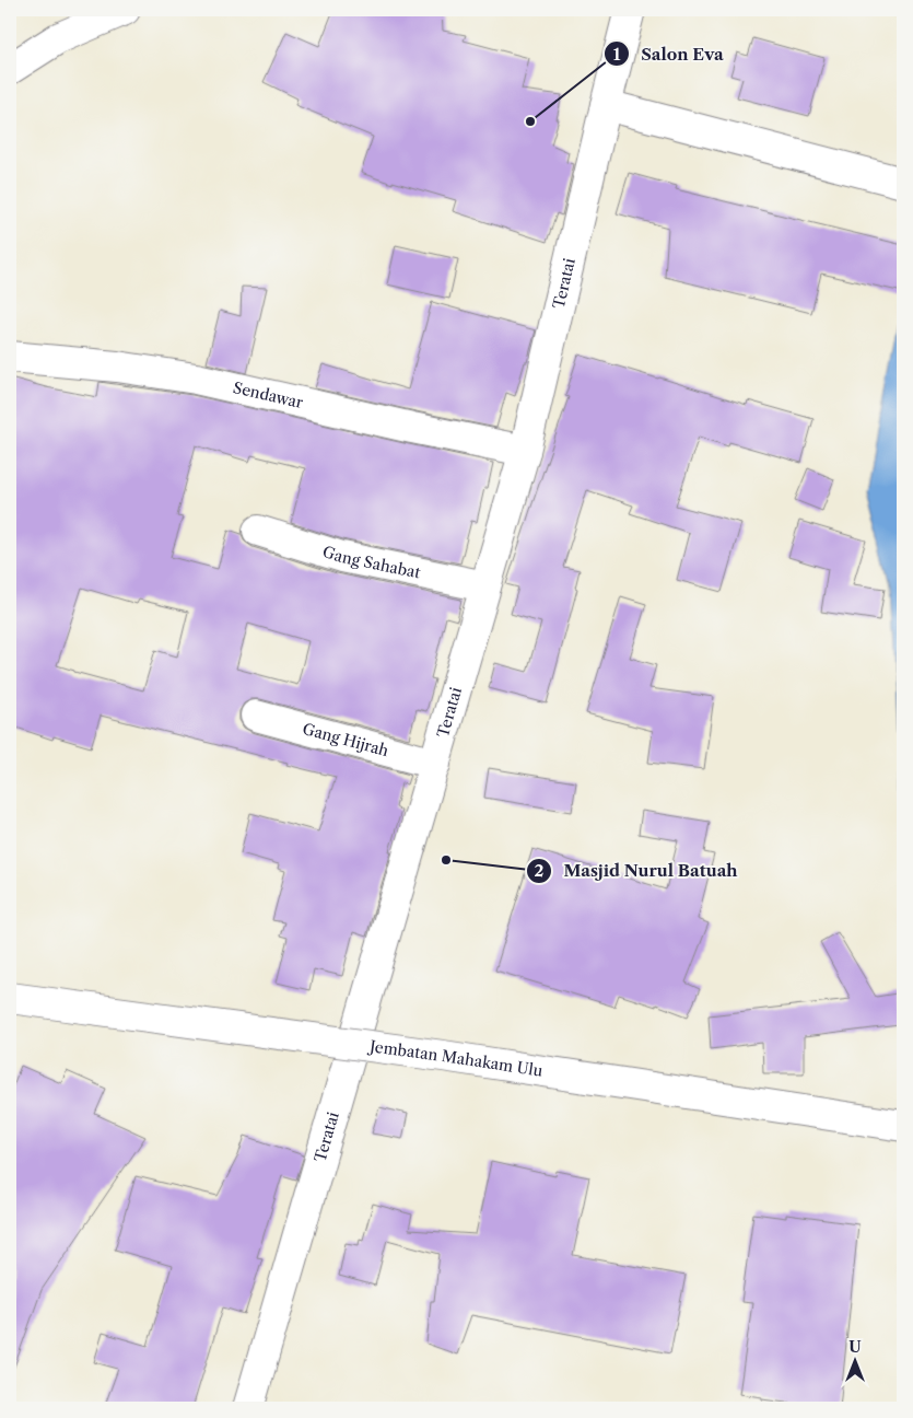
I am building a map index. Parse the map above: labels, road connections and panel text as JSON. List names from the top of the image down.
{
  "streets": {
    "main road": [
      "Teratai",
      "Sendawar",
      "Gang Sahabat",
      "Gang Hijrah",
      "Jembatan Mahakam Ulu"
    ]
  },
  "crossings": [
    ["Teratai", "Sendawar"],
    ["Teratai", "Gang Sahabat"],
    ["Teratai", "Gang Hijrah"]
  ],
  "places": ["Salon Eva", "Masjid Nurul Batuah"],
  "north": "top"
}
